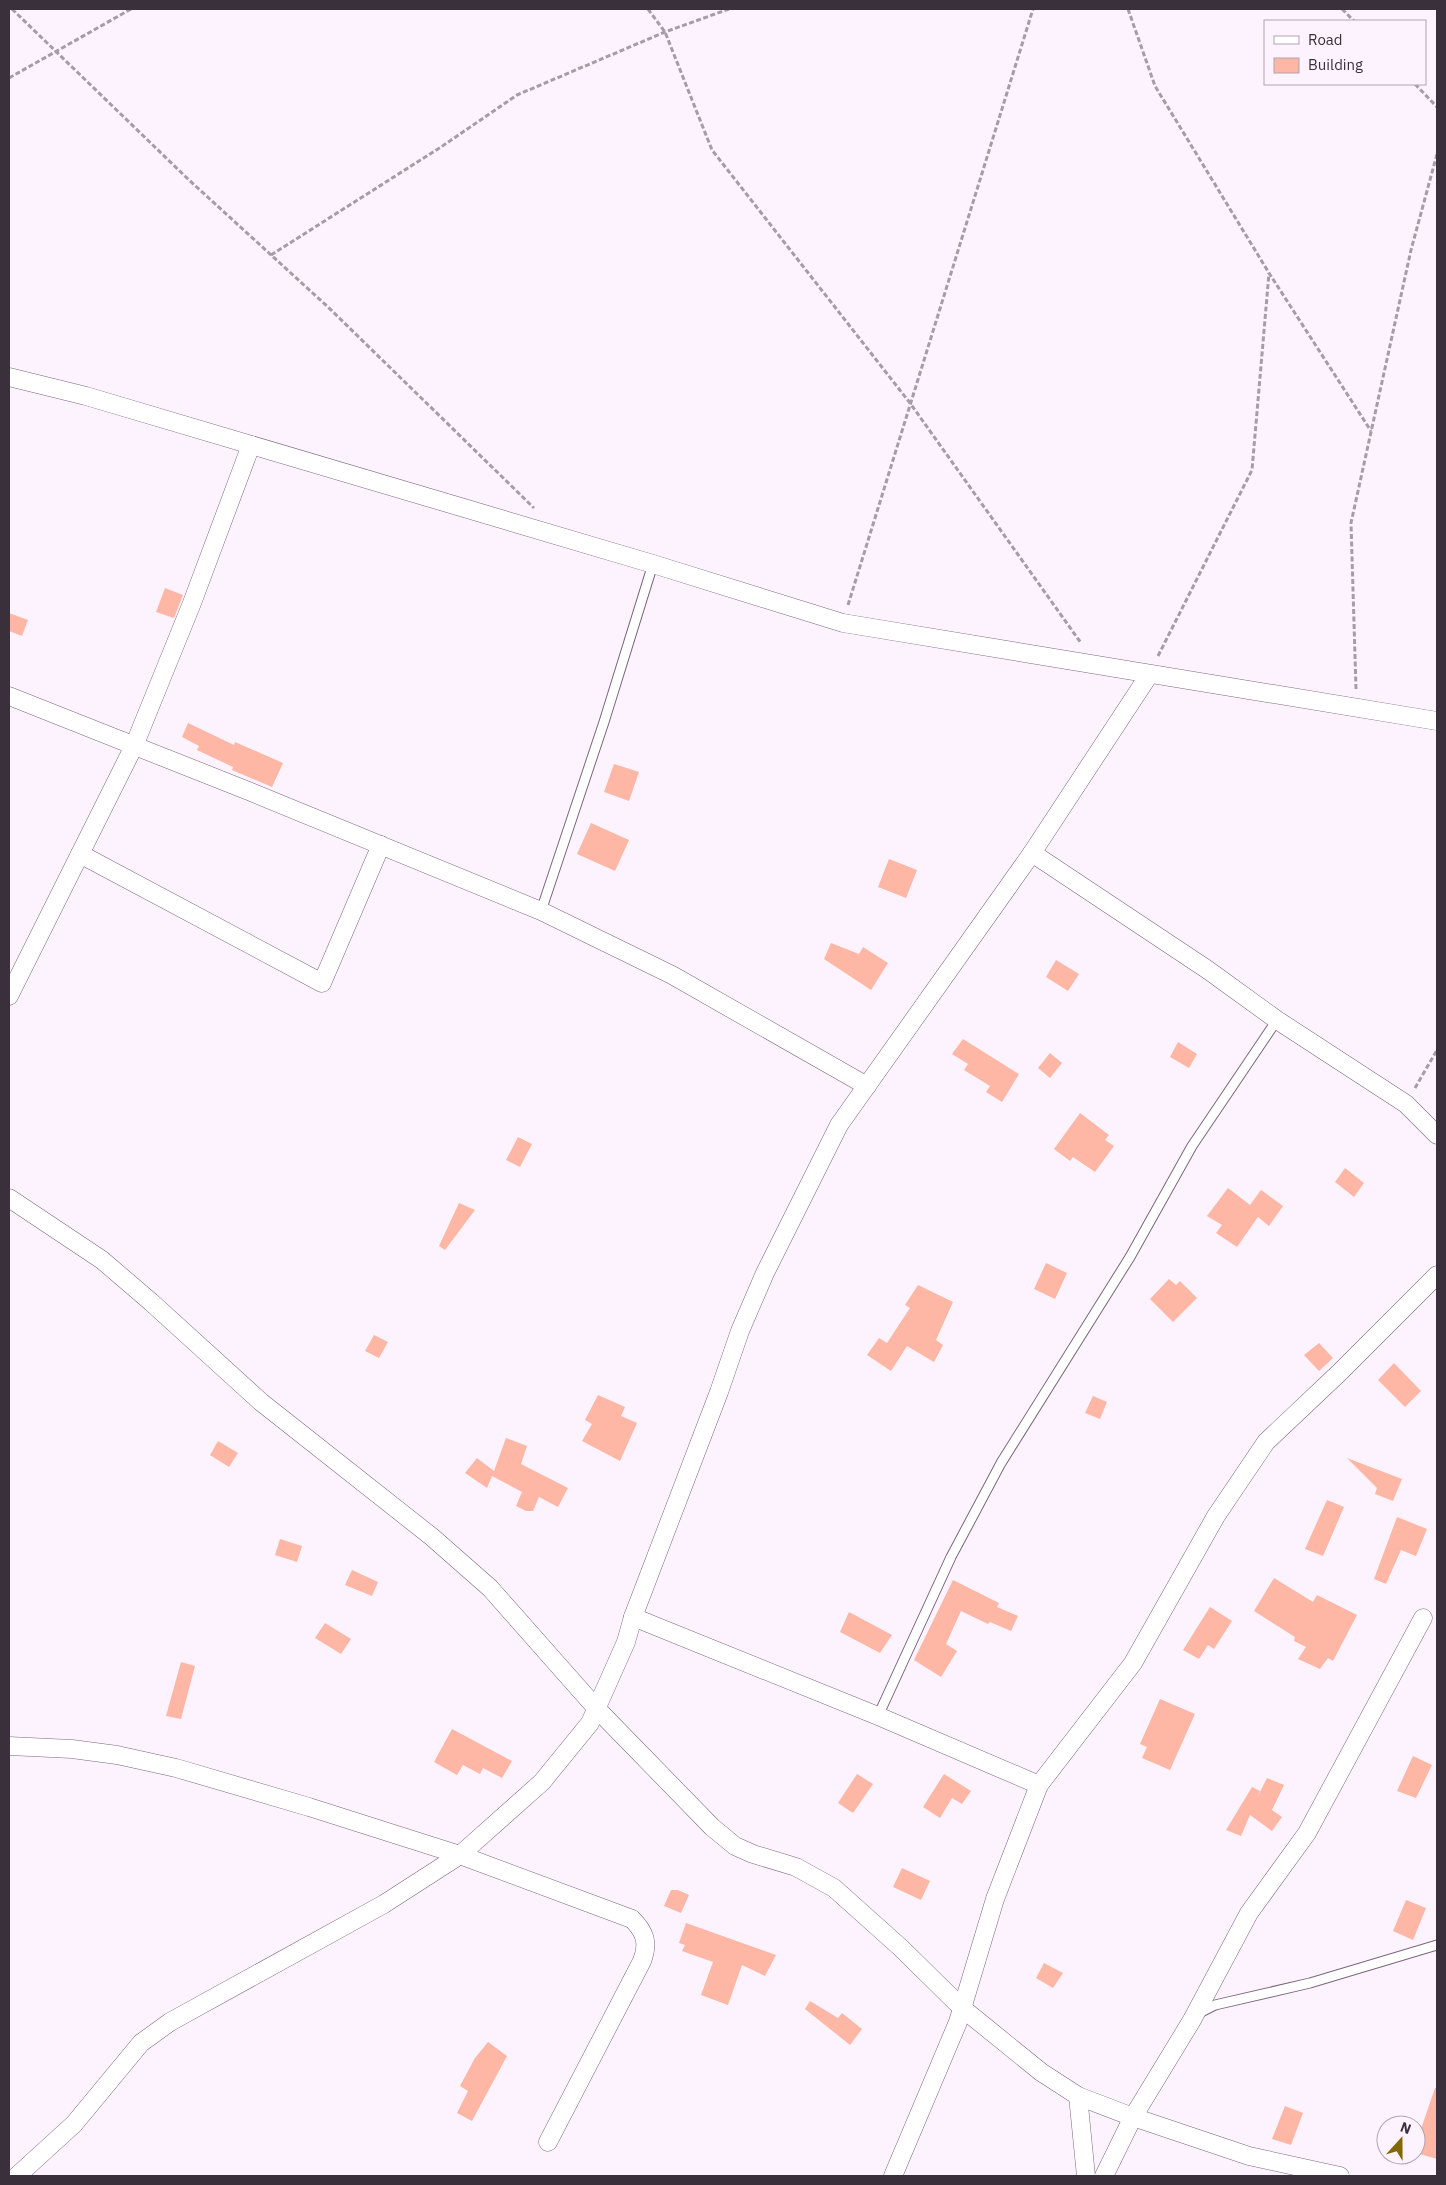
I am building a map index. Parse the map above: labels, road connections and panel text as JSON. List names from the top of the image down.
{
  "legend": ["Road", "Building"],
  "north": "top"
}
